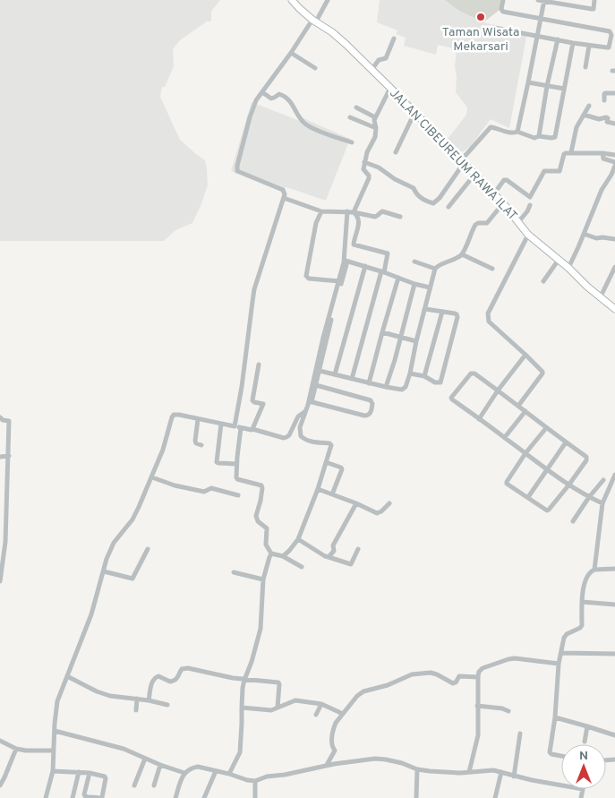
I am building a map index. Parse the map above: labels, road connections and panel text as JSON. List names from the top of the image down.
{
  "streets": {
    "street": ["JALAN CIBEUREUM RAWA ILAT"]
  },
  "places": ["Taman Wisata Mekarsari"],
  "north": "top"
}
